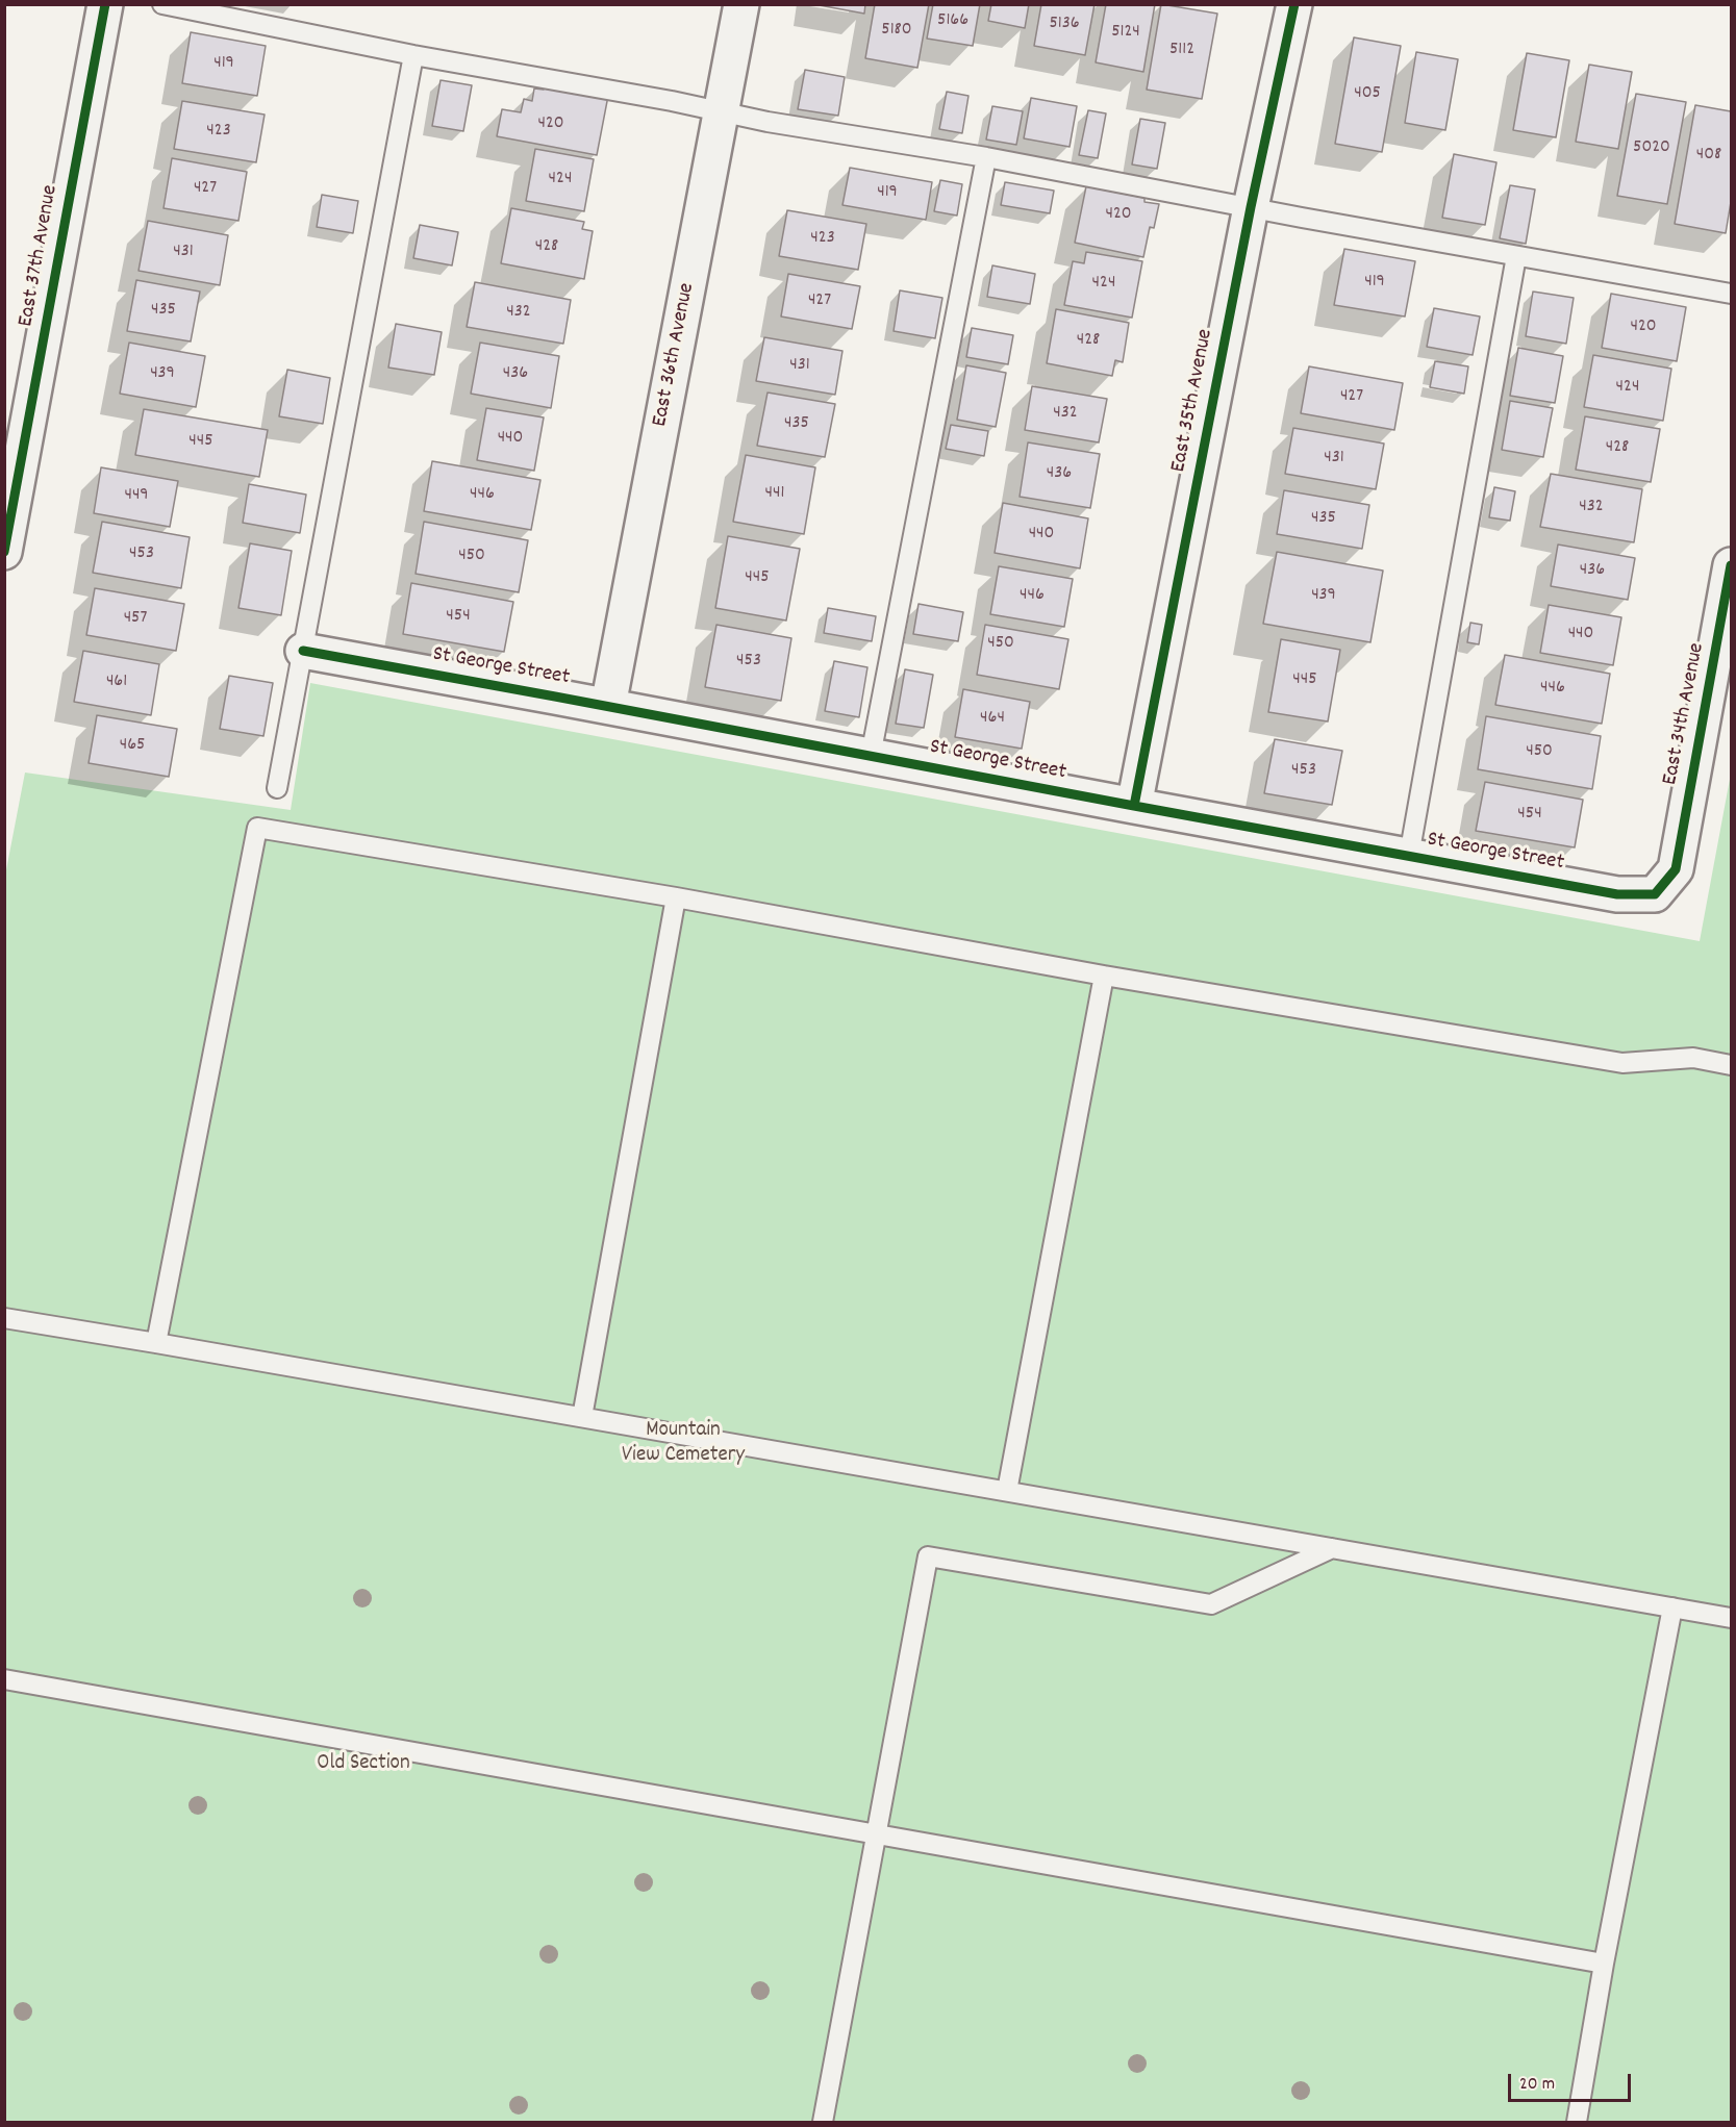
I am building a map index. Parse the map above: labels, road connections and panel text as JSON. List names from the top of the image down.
{
  "streets": {
    "street": [
      "East 37th Avenue",
      "East 36th Avenue",
      "East 35th Avenue",
      "St George Street",
      "East 34th Avenue"
    ]
  },
  "crossings": [
    ["East 36th Avenue", "St George Street"],
    ["East 35th Avenue", "St George Street"],
    ["St George Street", "East 34th Avenue"]
  ],
  "parks": ["Mountain View Cemetery", "Old Section"],
  "house_numbers": [
    "5166",
    "5136",
    "5180",
    "5124",
    "5112",
    "419",
    "405",
    "420",
    "423",
    "5020",
    "408",
    "424",
    "427",
    "419",
    "420",
    "423",
    "428",
    "431",
    "419",
    "424",
    "427",
    "435",
    "432",
    "420",
    "428",
    "431",
    "439",
    "436",
    "424",
    "427",
    "432",
    "435",
    "440",
    "445",
    "428",
    "431",
    "436",
    "441",
    "446",
    "449",
    "432",
    "435",
    "440",
    "453",
    "450",
    "436",
    "445",
    "446",
    "439",
    "454",
    "457",
    "440",
    "450",
    "453",
    "445",
    "461",
    "446",
    "464",
    "465",
    "450",
    "453",
    "454"
  ],
  "scale_bar": "20 m"
}
